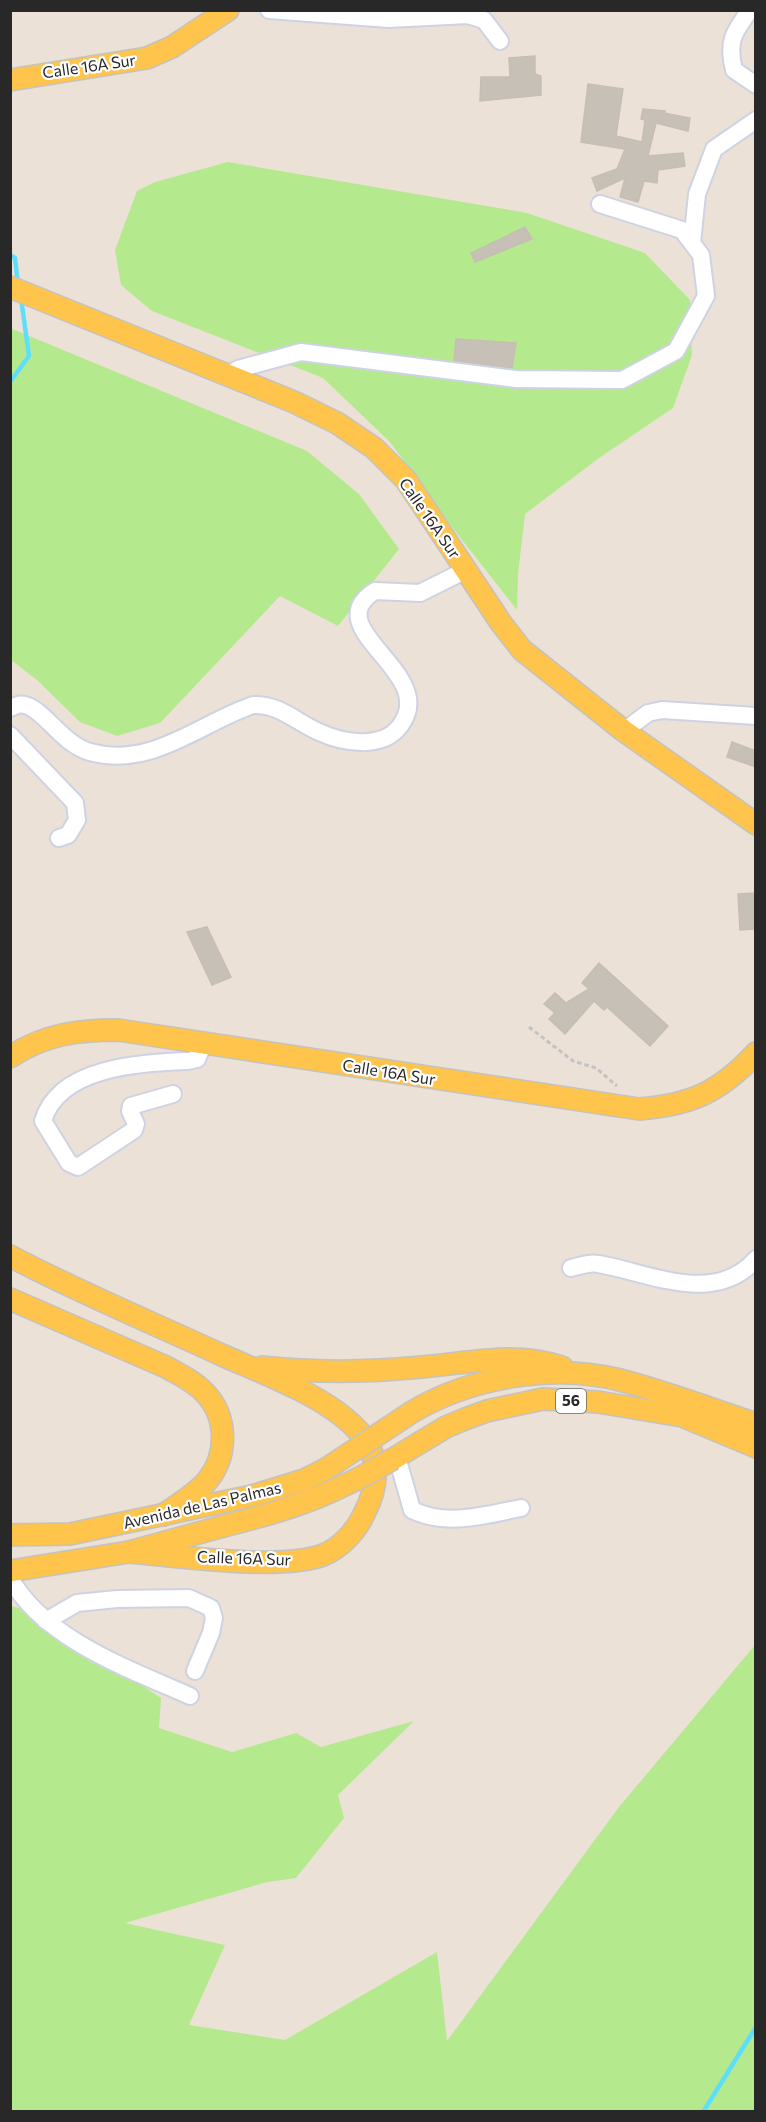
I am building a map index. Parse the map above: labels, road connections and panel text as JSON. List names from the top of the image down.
{
  "streets": {
    "main road": ["Calle 16A Sur", "56", "Avenida de Las Palmas"]
  },
  "crossings": [
    ["Calle 16A Sur", "Avenida de Las Palmas"]
  ]
}
